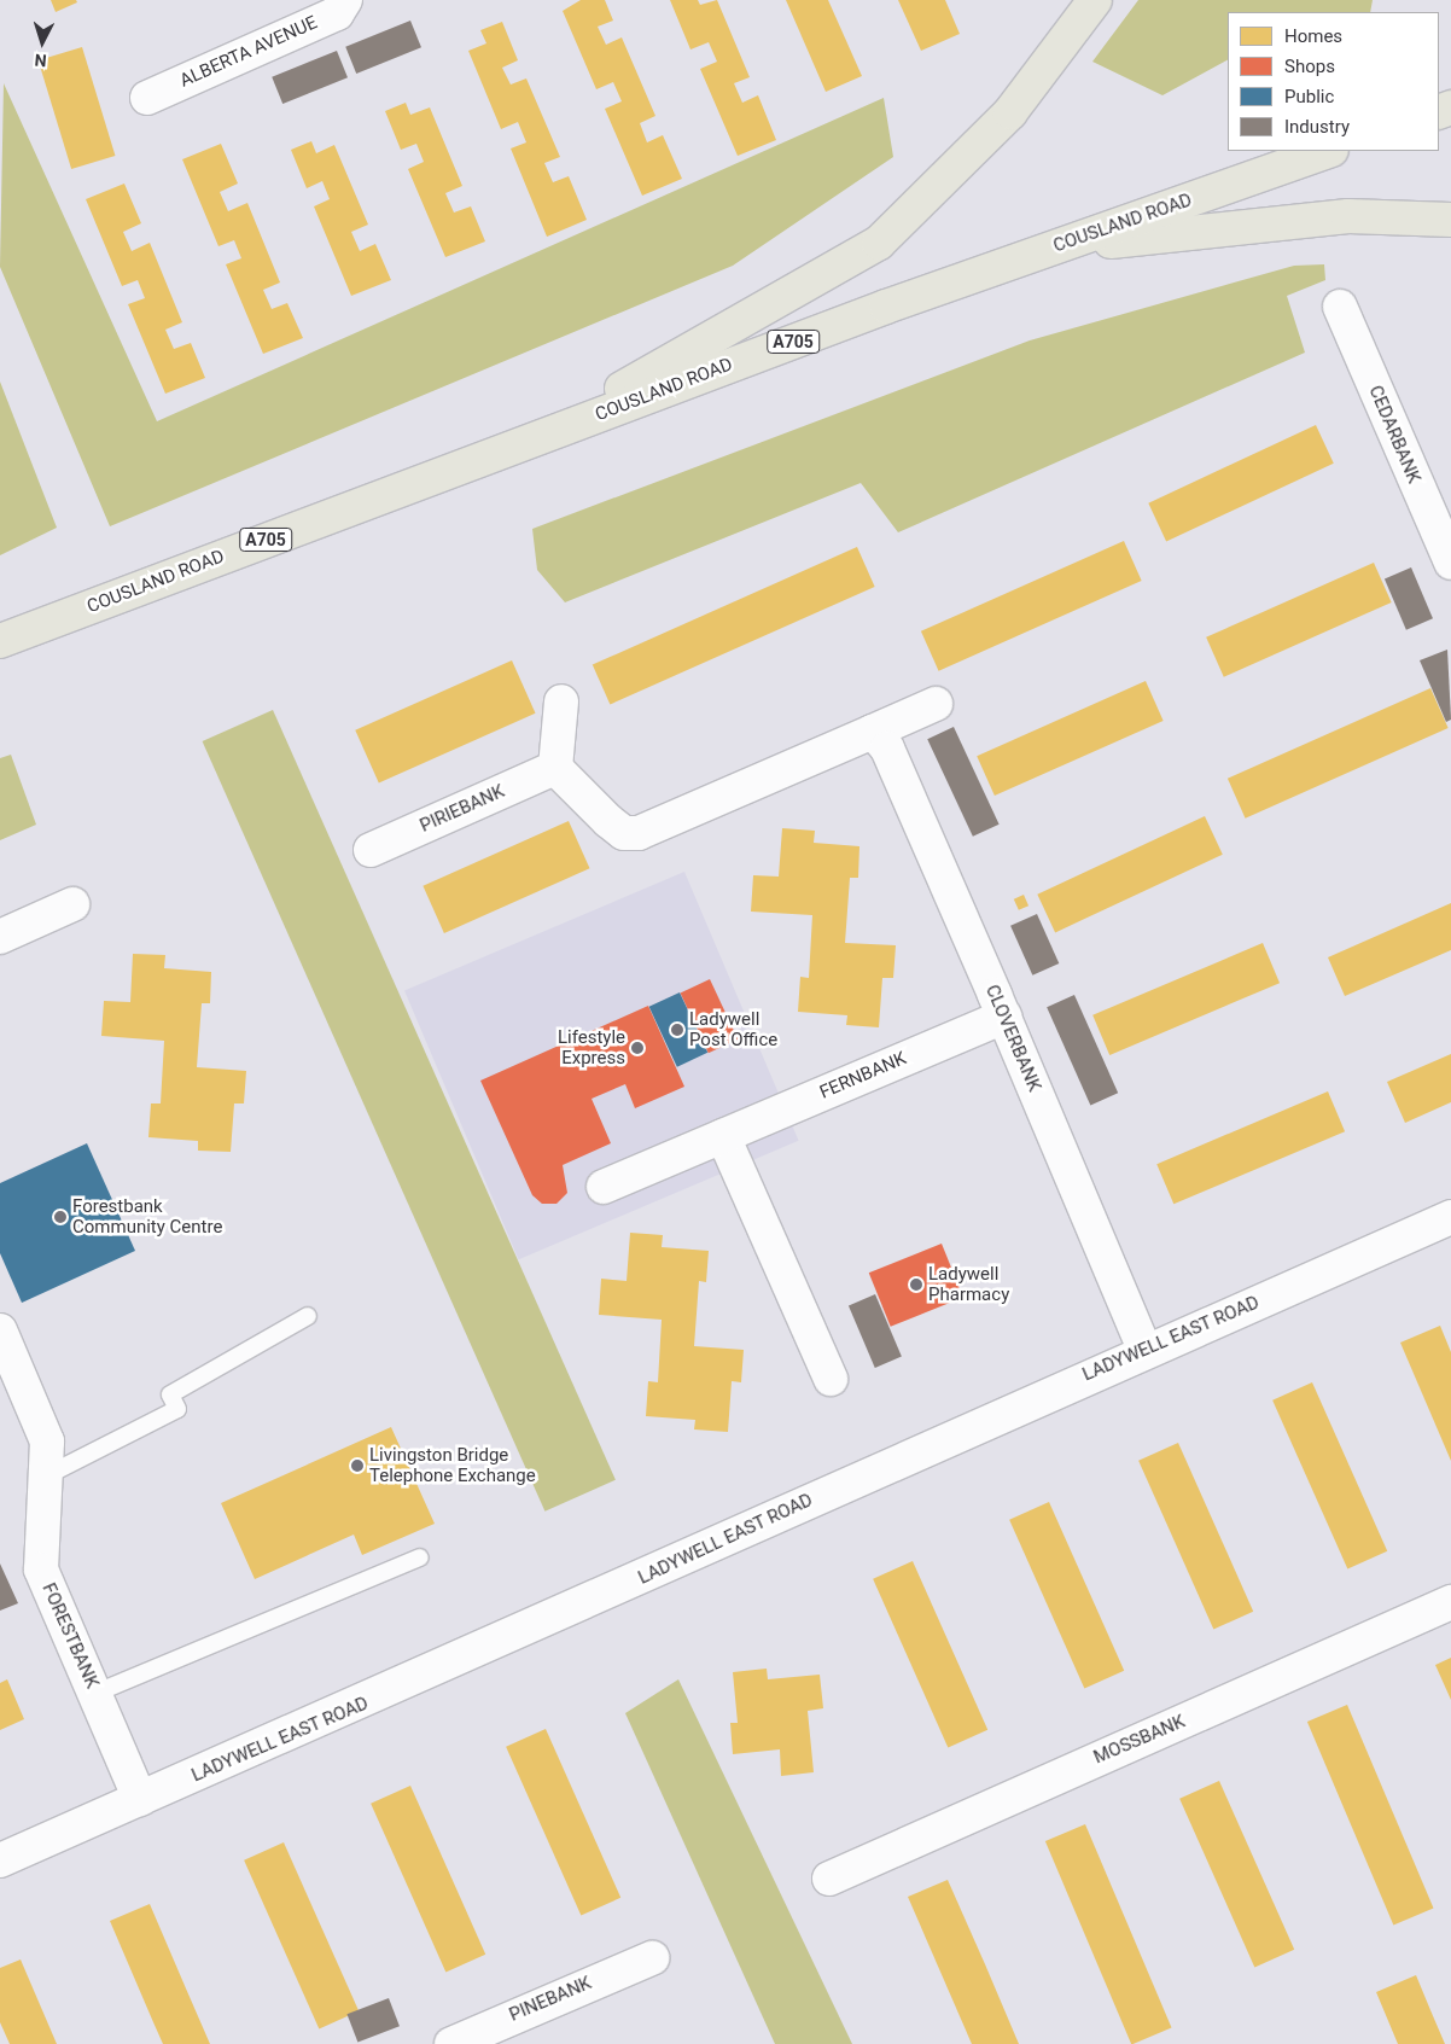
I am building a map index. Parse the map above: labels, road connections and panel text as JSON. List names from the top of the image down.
{
  "streets": {
    "main road": ["COUSLAND ROAD", "A705"],
    "street": [
      "ALBERTA AVENUE",
      "CEDARBANK",
      "PIRIEBANK",
      "CLOVERBANK",
      "FERNBANK",
      "LADYWELL EAST ROAD",
      "FORESTBANK",
      "MOSSBANK",
      "PINEBANK"
    ]
  },
  "crossings": [
    ["CLOVERBANK", "FERNBANK"],
    ["CLOVERBANK", "LADYWELL EAST ROAD"],
    ["LADYWELL EAST ROAD", "FORESTBANK"]
  ],
  "places": [
    "Ladywell Post Office",
    "Lifestyle Express",
    "Forestbank Community Centre",
    "Ladywell Pharmacy",
    "Livingston Bridge Telephone Exchange"
  ],
  "legend": [
    "Homes",
    "Shops",
    "Public",
    "Industry"
  ],
  "north": "bottom"
}
